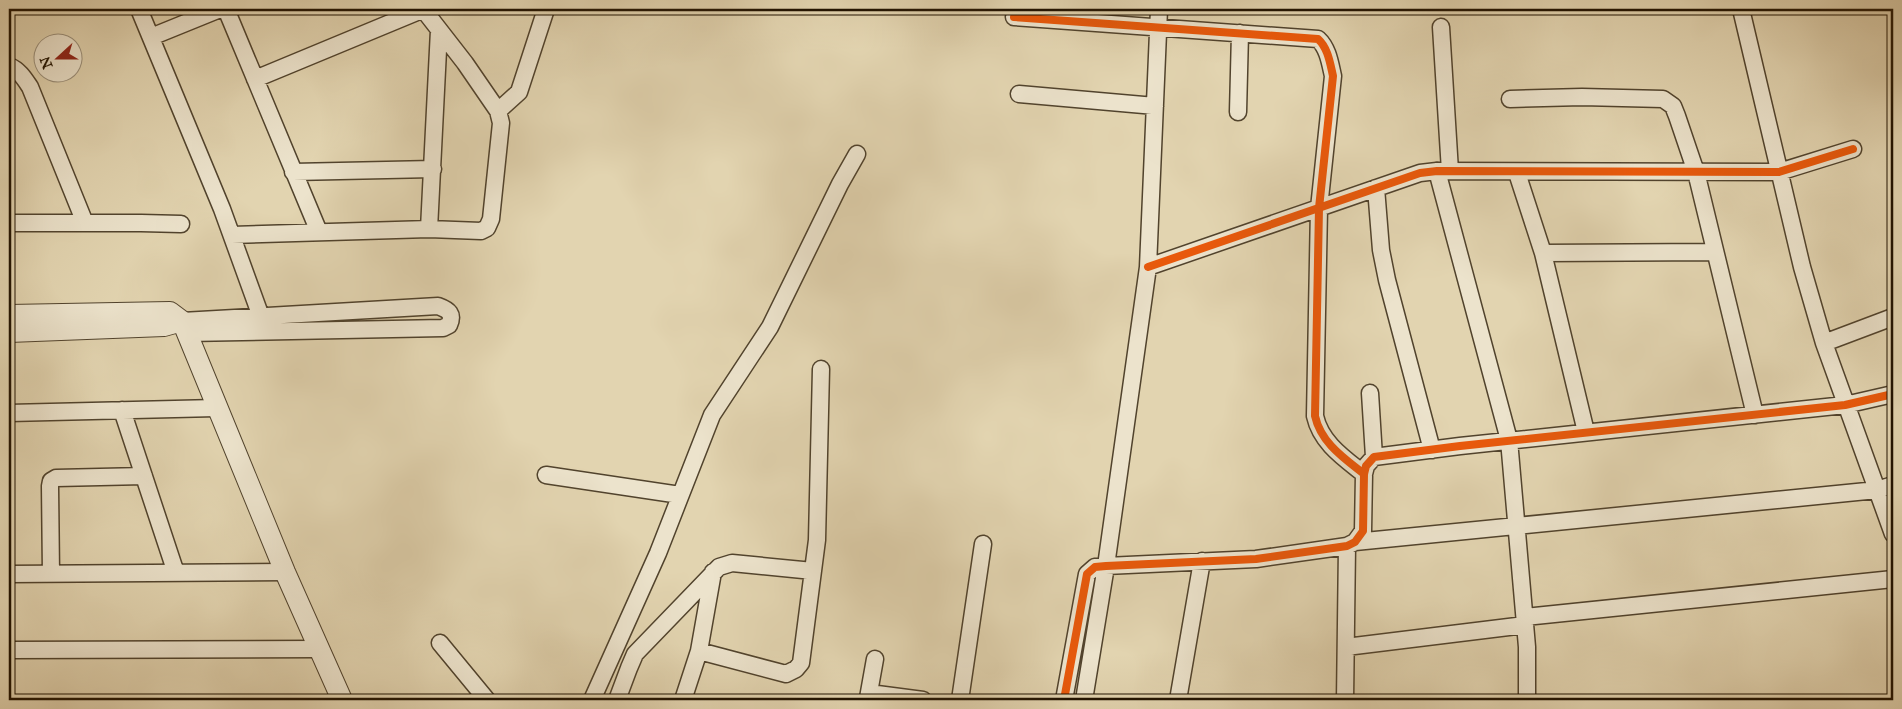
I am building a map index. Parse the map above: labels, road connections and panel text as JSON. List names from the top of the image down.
{
  "north": "left"
}
